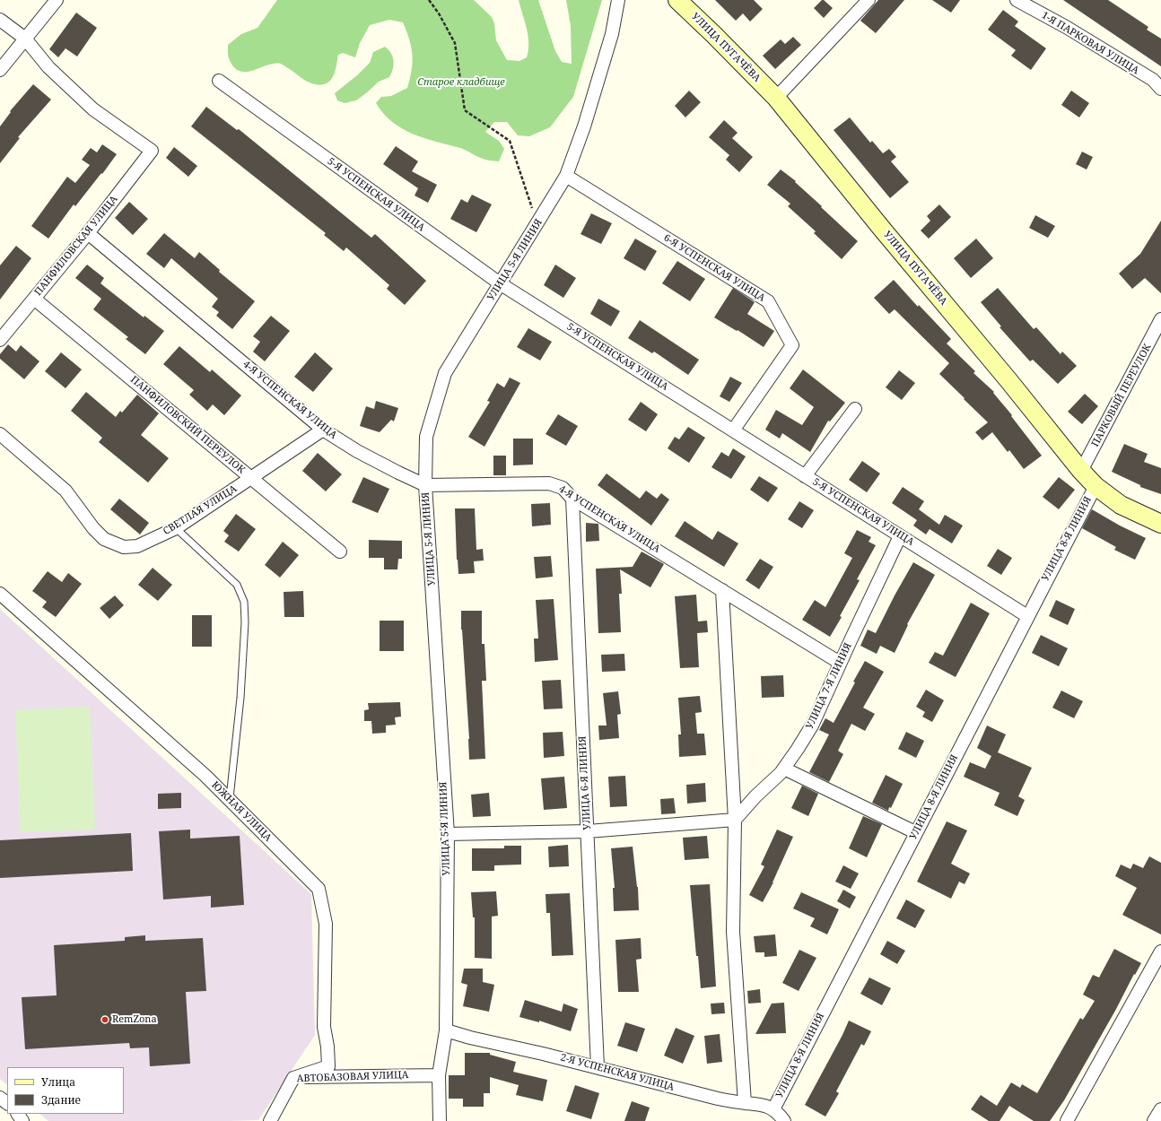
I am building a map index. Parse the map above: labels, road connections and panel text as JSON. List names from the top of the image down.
{
  "streets": {
    "street": [
      "1-Я ПАРКОВАЯ УЛИЦА",
      "УЛИЦА ПУГАЧЁВА",
      "5-Я УСПЕНСКАЯ УЛИЦА",
      "ПАНФИЛОВСКАЯ УЛИЦА",
      "УЛИЦА 5-Я ЛИНИЯ",
      "6-Я УСПЕНСКАЯ УЛИЦА",
      "ПАРКОВЫЙ ПЕРЕУЛОК",
      "4-Я УСПЕНСКАЯ УЛИЦА",
      "ПАНФИЛОВСКИЙ ПЕРЕУЛОК",
      "СВЕТЛАЯ УЛИЦА",
      "УЛИЦА 8-Я ЛИНИЯ",
      "УЛИЦА 7-Я ЛИНИЯ",
      "УЛИЦА 6-Я ЛИНИЯ",
      "ЮЖНАЯ УЛИЦА",
      "2-Я УСПЕНСКАЯ УЛИЦА",
      "АВТОБАЗОВАЯ УЛИЦА"
    ]
  },
  "crossings": [
    ["УЛИЦА ПУГАЧЁВА", "ПАРКОВЫЙ ПЕРЕУЛОК"],
    ["УЛИЦА ПУГАЧЁВА", "УЛИЦА 8-Я ЛИНИЯ"],
    ["5-Я УСПЕНСКАЯ УЛИЦА", "УЛИЦА 5-Я ЛИНИЯ"],
    ["5-Я УСПЕНСКАЯ УЛИЦА", "6-Я УСПЕНСКАЯ УЛИЦА"],
    ["5-Я УСПЕНСКАЯ УЛИЦА", "УЛИЦА 8-Я ЛИНИЯ"],
    ["5-Я УСПЕНСКАЯ УЛИЦА", "УЛИЦА 7-Я ЛИНИЯ"],
    ["ПАНФИЛОВСКАЯ УЛИЦА", "4-Я УСПЕНСКАЯ УЛИЦА"],
    ["ПАНФИЛОВСКАЯ УЛИЦА", "ПАНФИЛОВСКИЙ ПЕРЕУЛОК"],
    ["УЛИЦА 5-Я ЛИНИЯ", "6-Я УСПЕНСКАЯ УЛИЦА"],
    ["УЛИЦА 5-Я ЛИНИЯ", "4-Я УСПЕНСКАЯ УЛИЦА"],
    ["УЛИЦА 5-Я ЛИНИЯ", "2-Я УСПЕНСКАЯ УЛИЦА"],
    ["УЛИЦА 5-Я ЛИНИЯ", "АВТОБАЗОВАЯ УЛИЦА"],
    ["4-Я УСПЕНСКАЯ УЛИЦА", "СВЕТЛАЯ УЛИЦА"],
    ["4-Я УСПЕНСКАЯ УЛИЦА", "УЛИЦА 7-Я ЛИНИЯ"],
    ["4-Я УСПЕНСКАЯ УЛИЦА", "УЛИЦА 6-Я ЛИНИЯ"],
    ["ПАНФИЛОВСКИЙ ПЕРЕУЛОК", "СВЕТЛАЯ УЛИЦА"],
    ["УЛИЦА 8-Я ЛИНИЯ", "2-Я УСПЕНСКАЯ УЛИЦА"],
    ["УЛИЦА 6-Я ЛИНИЯ", "2-Я УСПЕНСКАЯ УЛИЦА"],
    ["ЮЖНАЯ УЛИЦА", "АВТОБАЗОВАЯ УЛИЦА"]
  ],
  "parks": ["Старое кладбище"],
  "places": ["RemZona"],
  "legend": ["Улица", "Здание"]
}
